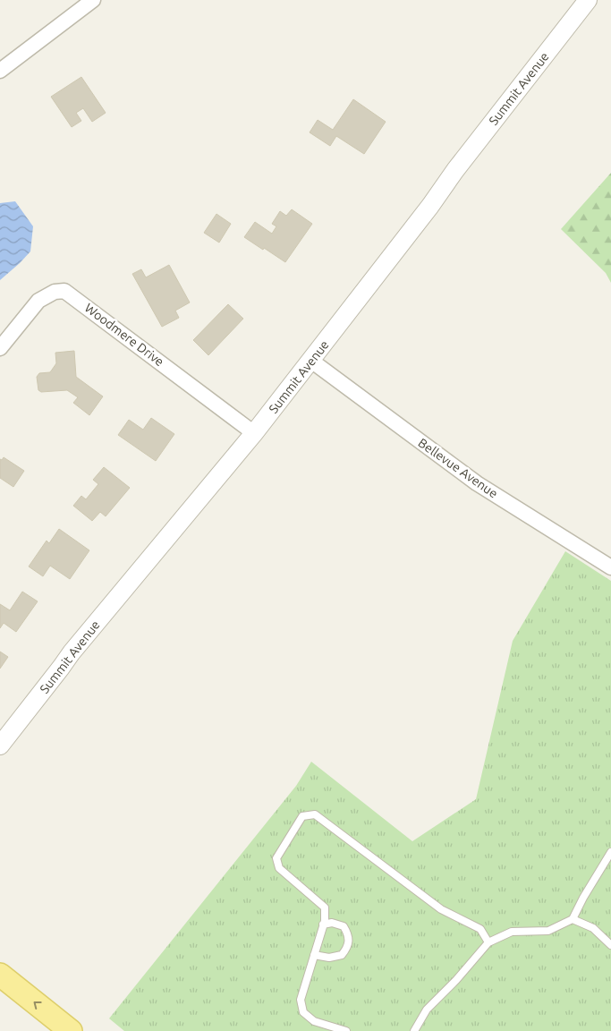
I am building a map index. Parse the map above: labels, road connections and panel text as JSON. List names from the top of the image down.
{
  "streets": {
    "street": ["Summit Avenue", "Woodmere Drive", "Bellevue Avenue"]
  },
  "crossings": [
    ["Summit Avenue", "Woodmere Drive"],
    ["Summit Avenue", "Bellevue Avenue"]
  ]
}
